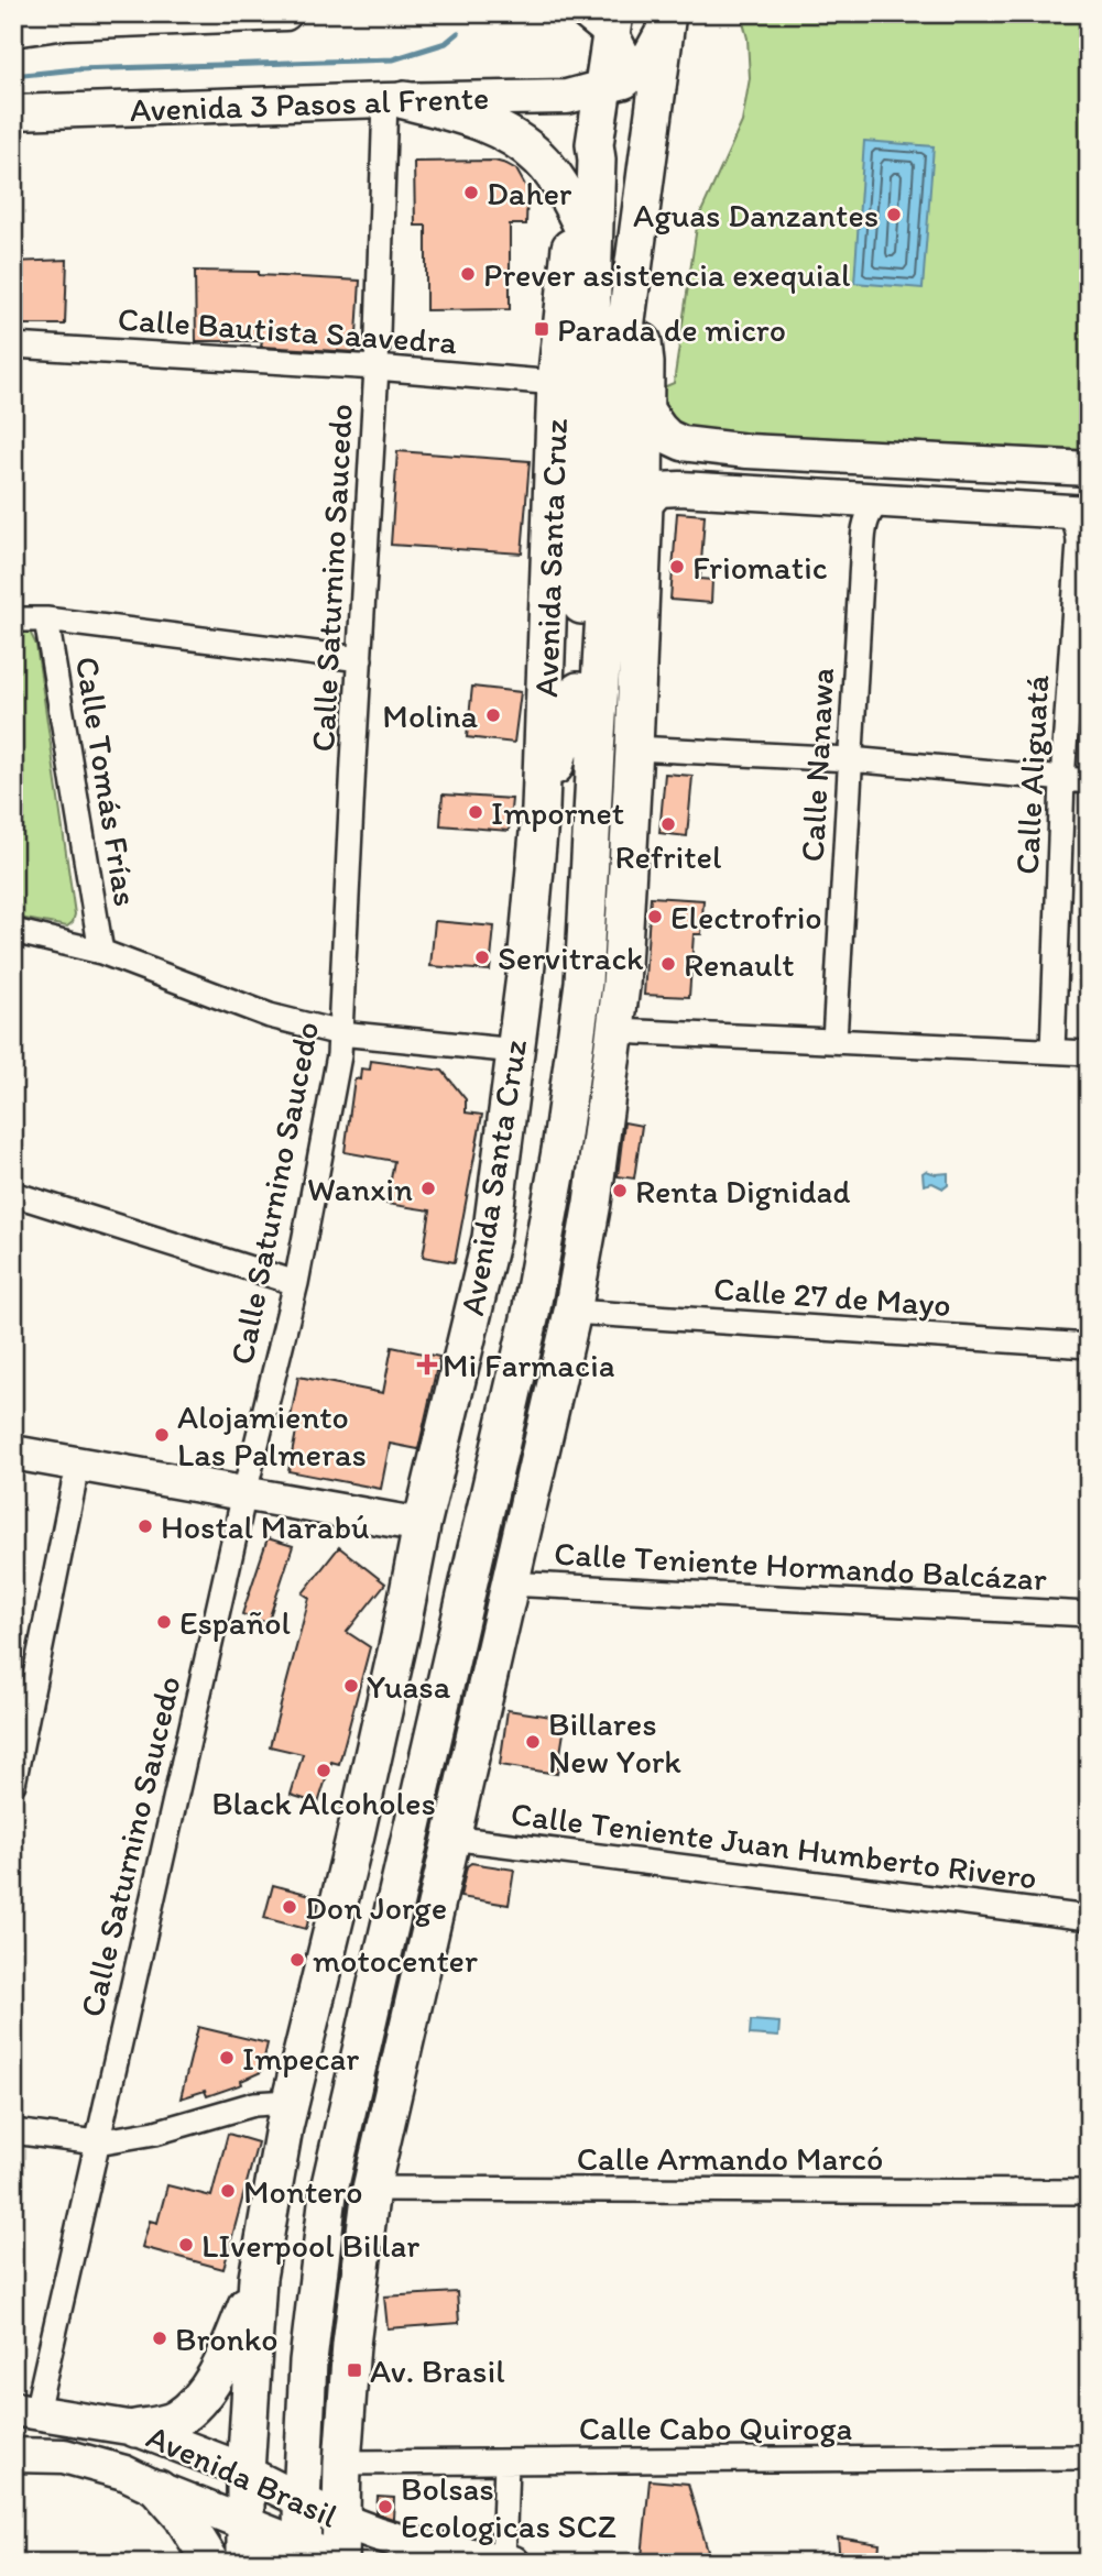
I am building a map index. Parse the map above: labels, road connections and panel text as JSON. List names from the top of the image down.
{
  "streets": {
    "main road": ["Avenida 3 Pasos al Frente", "Avenida Santa Cruz", "Avenida Brasil"],
    "street": [
      "Calle Bautista Saavedra",
      "Calle Saturnino Saucedo",
      "Calle Nanawa",
      "Calle Aliguatá",
      "Calle Tomás Frías",
      "Calle 27 de Mayo",
      "Calle Teniente Hormando Balcázar",
      "Calle Teniente Juan Humberto Rivero",
      "Calle Armando Marcó",
      "Calle Cabo Quiroga"
    ]
  },
  "crossings": [
    ["Avenida 3 Pasos al Frente", "Avenida Santa Cruz"],
    ["Avenida 3 Pasos al Frente", "Calle Saturnino Saucedo"],
    ["Calle Bautista Saavedra", "Avenida Santa Cruz"],
    ["Calle Bautista Saavedra", "Calle Saturnino Saucedo"],
    ["Avenida Santa Cruz", "Calle 27 de Mayo"],
    ["Avenida Santa Cruz", "Calle Teniente Hormando Balcázar"],
    ["Avenida Santa Cruz", "Calle Teniente Juan Humberto Rivero"],
    ["Avenida Santa Cruz", "Calle Armando Marcó"],
    ["Avenida Santa Cruz", "Calle Cabo Quiroga"],
    ["Avenida Santa Cruz", "Avenida Brasil"],
    ["Calle Saturnino Saucedo", "Avenida Brasil"]
  ],
  "places": {
    "other": [
      "Daher",
      "Aguas Danzantes",
      "Prever asistencia exequial",
      "Friomatic",
      "Molina",
      "Impornet",
      "Refritel",
      "Electrofrio",
      "Servitrack",
      "Renault",
      "Wanxin",
      "Renta Dignidad",
      "Alojamiento Las Palmeras",
      "Hostal Marabú",
      "Español",
      "Yuasa",
      "Billares New York",
      "Black Alcoholes",
      "Don Jorge",
      "motocenter",
      "Impecar",
      "Montero",
      "LIverpool Billar",
      "Bronko",
      "Bolsas Ecologicas SCZ"
    ],
    "transit": ["Parada de micro", "Av. Brasil"],
    "health": ["Mi Farmacia"]
  }
}
